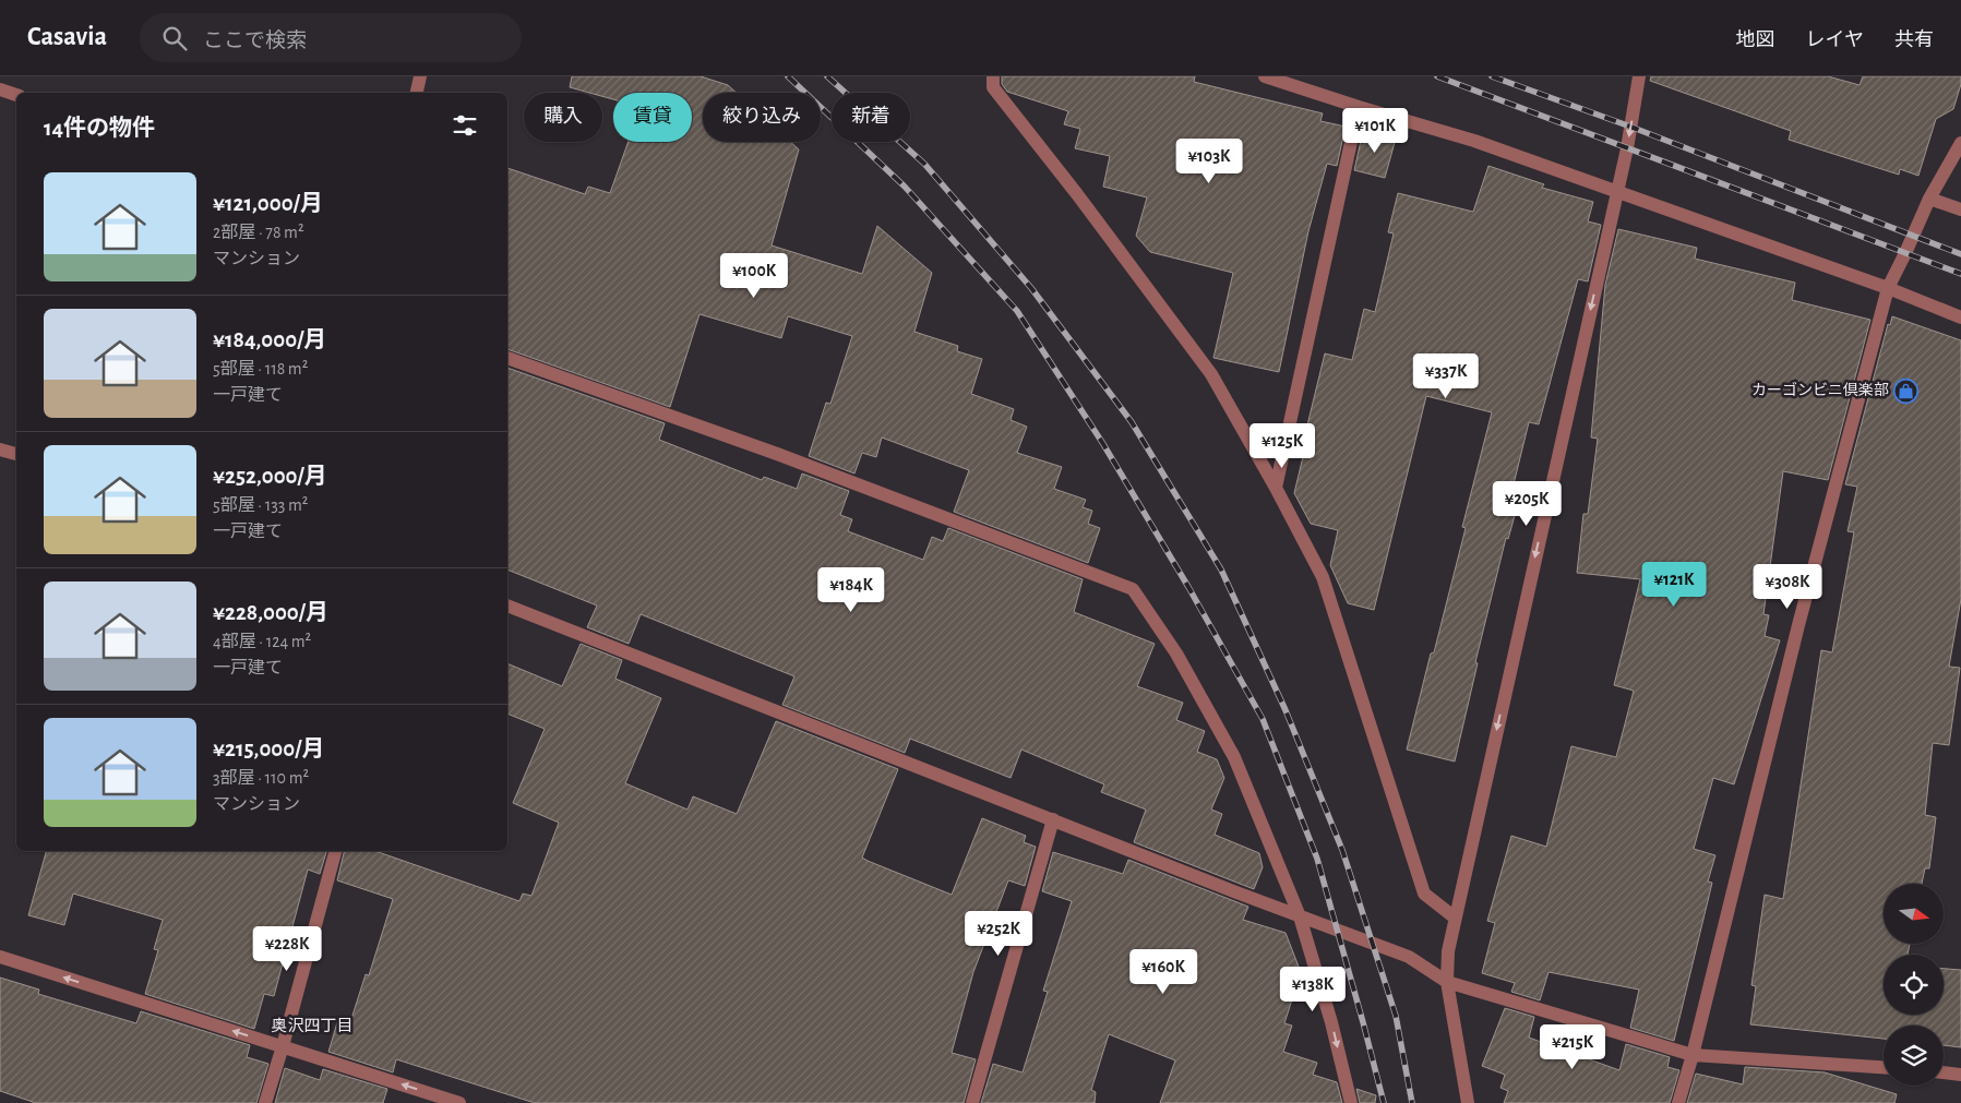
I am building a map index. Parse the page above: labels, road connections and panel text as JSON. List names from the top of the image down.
{
  "districts": ["奥沢四丁目"],
  "places": {
    "shop": ["カーゴンビニ倶楽部"]
  },
  "north": "right",
  "page": {
    "header": "Casavia",
    "search": "ここで検索",
    "nav": ["地図", "レイヤ", "共有"],
    "chip": [
      "購入",
      "賃貸",
      "絞り込み",
      "新着"
    ],
    "heading": "14件の物件",
    "price": [
      "¥101K",
      "¥103K",
      "¥100K",
      "¥337K",
      "¥125K",
      "¥205K",
      "¥121K",
      "¥308K",
      "¥184K",
      "¥252K",
      "¥228K",
      "¥160K",
      "¥138K",
      "¥215K"
    ],
    "list": [
      {
        "name": "¥121,000/月",
        "note": "2部屋 · 78 m² · マンション"
      },
      {
        "name": "¥184,000/月",
        "note": "5部屋 · 118 m² · 一戸建て"
      },
      {
        "name": "¥252,000/月",
        "note": "5部屋 · 133 m² · 一戸建て"
      },
      {
        "name": "¥228,000/月",
        "note": "4部屋 · 124 m² · 一戸建て"
      },
      {
        "name": "¥215,000/月",
        "note": "3部屋 · 110 m² · マンション"
      }
    ]
  }
}
